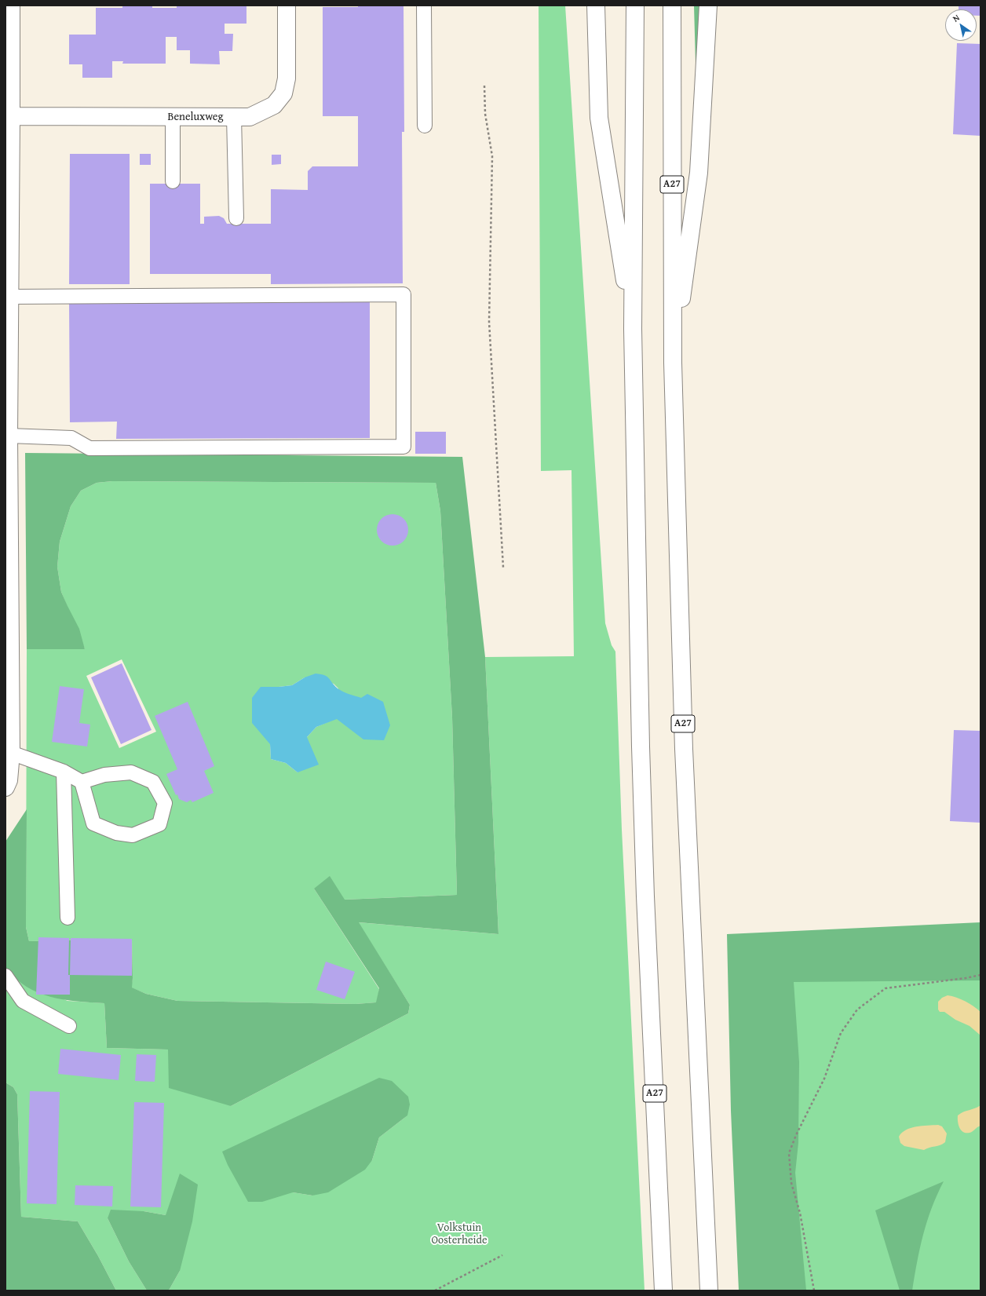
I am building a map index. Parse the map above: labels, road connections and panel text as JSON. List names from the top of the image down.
{
  "streets": {
    "main road": ["Beneluxweg", "A27"]
  },
  "parks": ["Volkstuin Oosterheide"],
  "north": "top left"
}
